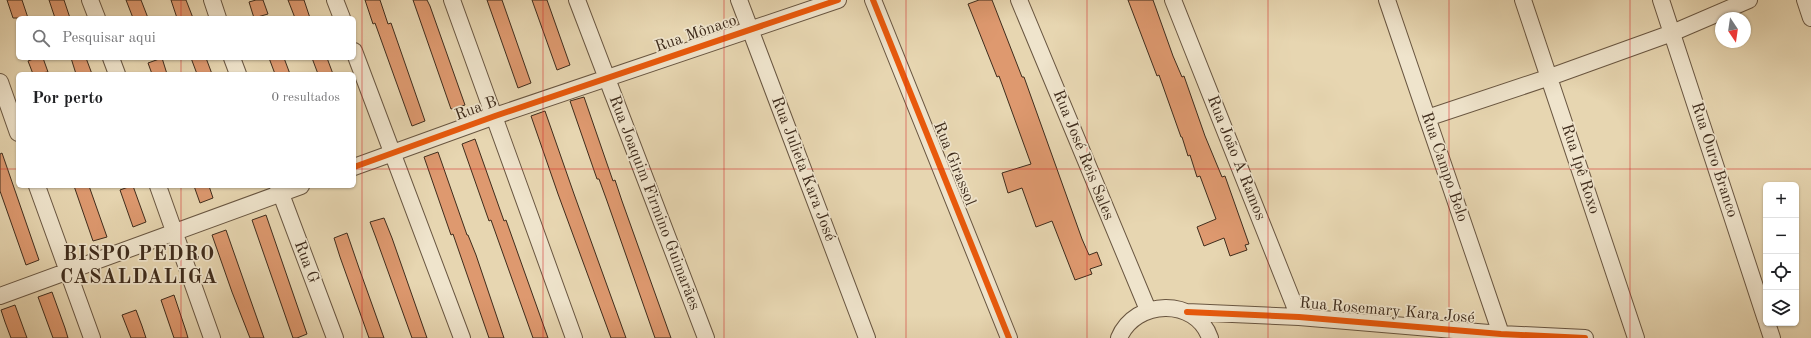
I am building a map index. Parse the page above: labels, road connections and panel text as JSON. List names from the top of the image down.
{
  "streets": {
    "street": [
      "Rua Mônaco",
      "Rua B",
      "Rua José Reis Sales",
      "Rua João A Ramos",
      "Rua Ouro Branco",
      "Rua Girassol",
      "Rua Campo Belo",
      "Rua Julieta Kara José",
      "Rua Ipê Roxo",
      "Rua Joaquim Firmino Guimarães",
      "Rua G",
      "Rua Rosemary Kara José"
    ]
  },
  "crossings": [
    ["Rua Mônaco", "Rua B"],
    ["Rua Mônaco", "Rua Julieta Kara José"],
    ["Rua Mônaco", "Rua Joaquim Firmino Guimarães"],
    ["Rua B", "Rua Joaquim Firmino Guimarães"],
    ["Rua José Reis Sales", "Rua Rosemary Kara José"],
    ["Rua João A Ramos", "Rua Rosemary Kara José"],
    ["Rua Campo Belo", "Rua Rosemary Kara José"]
  ],
  "districts": ["BISPO PEDRO CASALDALIGA"],
  "north": "bottom",
  "page": {
    "search": "Pesquisar aqui",
    "heading": ["Por perto", "0 resultados"],
    "map_buttons": ["+", "−"]
  }
}
